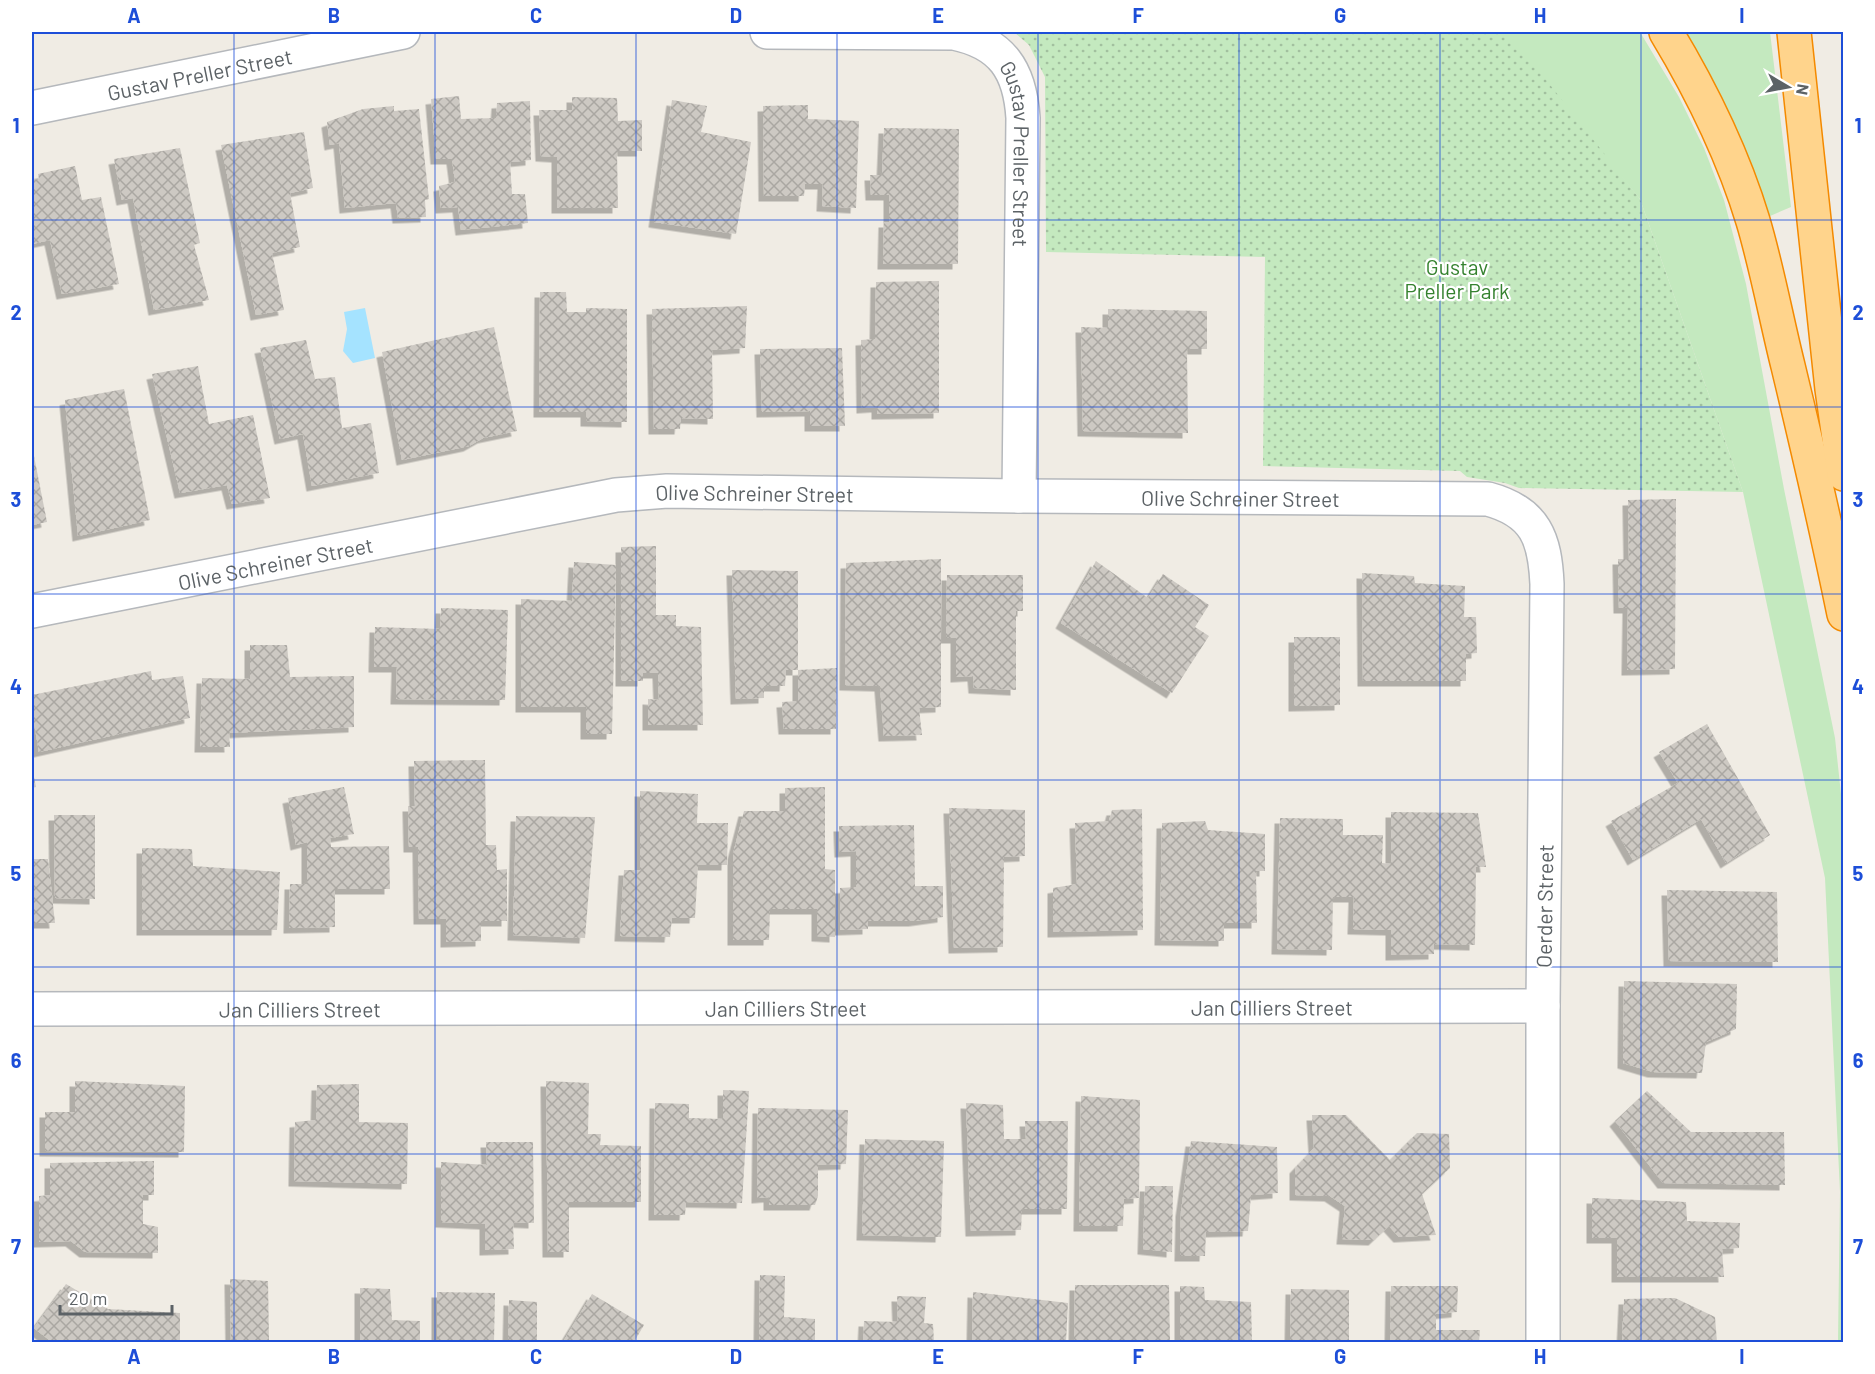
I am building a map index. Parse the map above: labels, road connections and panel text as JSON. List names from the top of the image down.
{
  "streets": {
    "street": [
      "Gustav Preller Street",
      "Olive Schreiner Street",
      "Oerder Street",
      "Jan Cilliers Street"
    ]
  },
  "crossings": [
    ["Gustav Preller Street", "Olive Schreiner Street"],
    ["Olive Schreiner Street", "Oerder Street"],
    ["Oerder Street", "Jan Cilliers Street"]
  ],
  "parks": ["Gustav Preller Park"],
  "scale_bar": "20 m",
  "north": "right",
  "grid": {
    "columns": [
      "A",
      "B",
      "C",
      "D",
      "E",
      "F",
      "G",
      "H",
      "I"
    ],
    "rows": [
      "1",
      "2",
      "3",
      "4",
      "5",
      "6",
      "7"
    ]
  }
}
